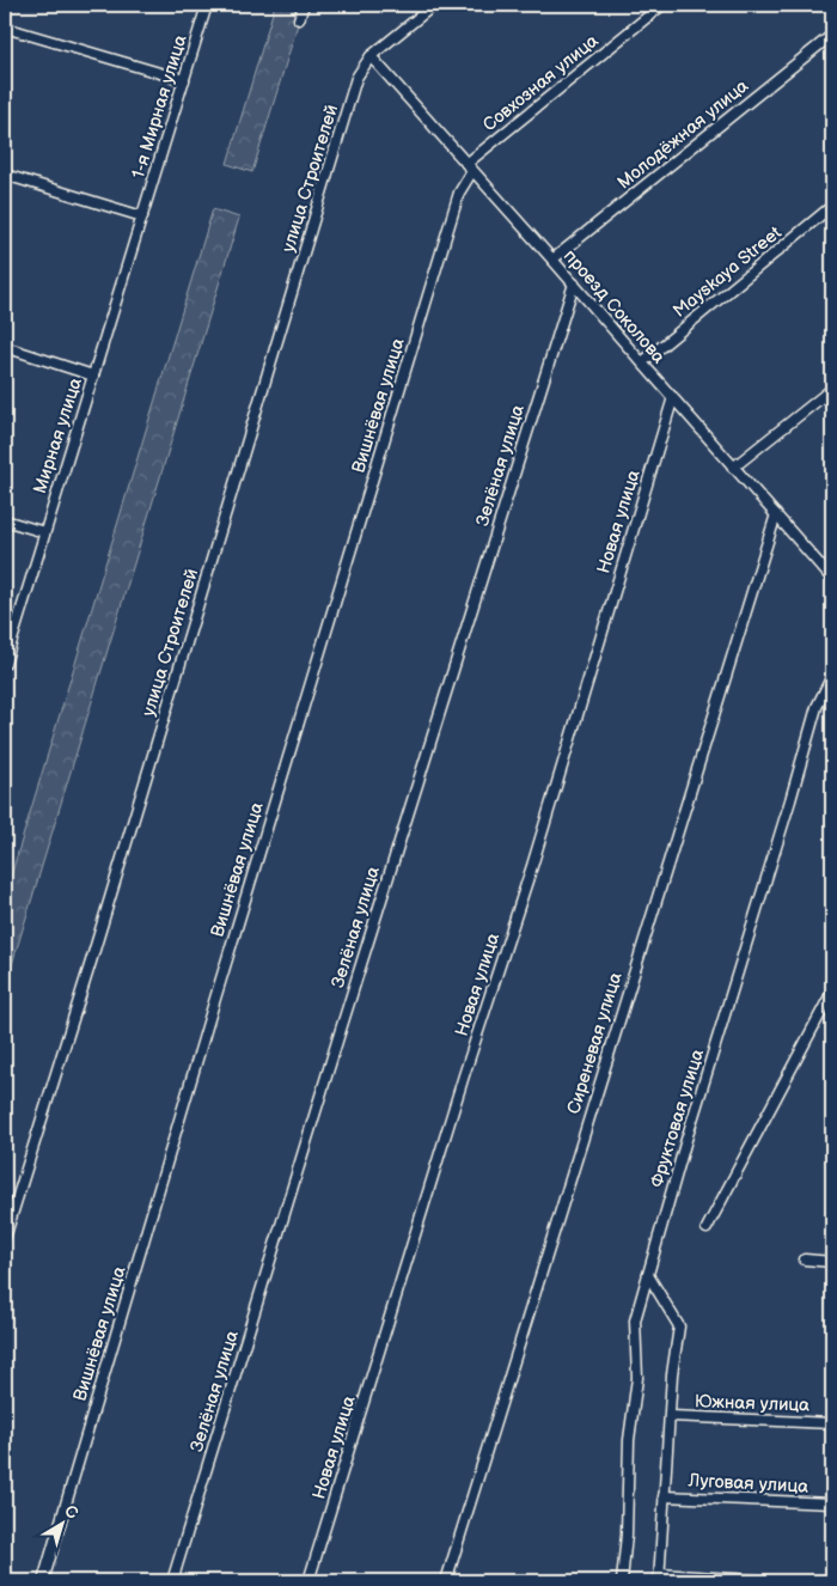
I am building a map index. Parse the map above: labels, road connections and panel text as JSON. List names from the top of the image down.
{
  "streets": {
    "street": [
      "Совхозная улица",
      "1-я Мирная улица",
      "Молодёжная улица",
      "улица Строителей",
      "Mayskaya Street",
      "проезд Соколова",
      "Вишнёвая улица",
      "Мирная улица",
      "Зелёная улица",
      "Новая улица",
      "Сиреневая улица",
      "Фруктовая улица",
      "Южная улица",
      "Луговая улица"
    ]
  },
  "crossings": [
    ["Совхозная улица", "проезд Соколова"],
    ["Совхозная улица", "Вишнёвая улица"],
    ["1-я Мирная улица", "Мирная улица"],
    ["Молодёжная улица", "проезд Соколова"],
    ["улица Строителей", "проезд Соколова"],
    ["Mayskaya Street", "проезд Соколова"],
    ["проезд Соколова", "Вишнёвая улица"],
    ["проезд Соколова", "Зелёная улица"],
    ["проезд Соколова", "Новая улица"],
    ["проезд Соколова", "Сиреневая улица"]
  ],
  "north": "top right"
}
